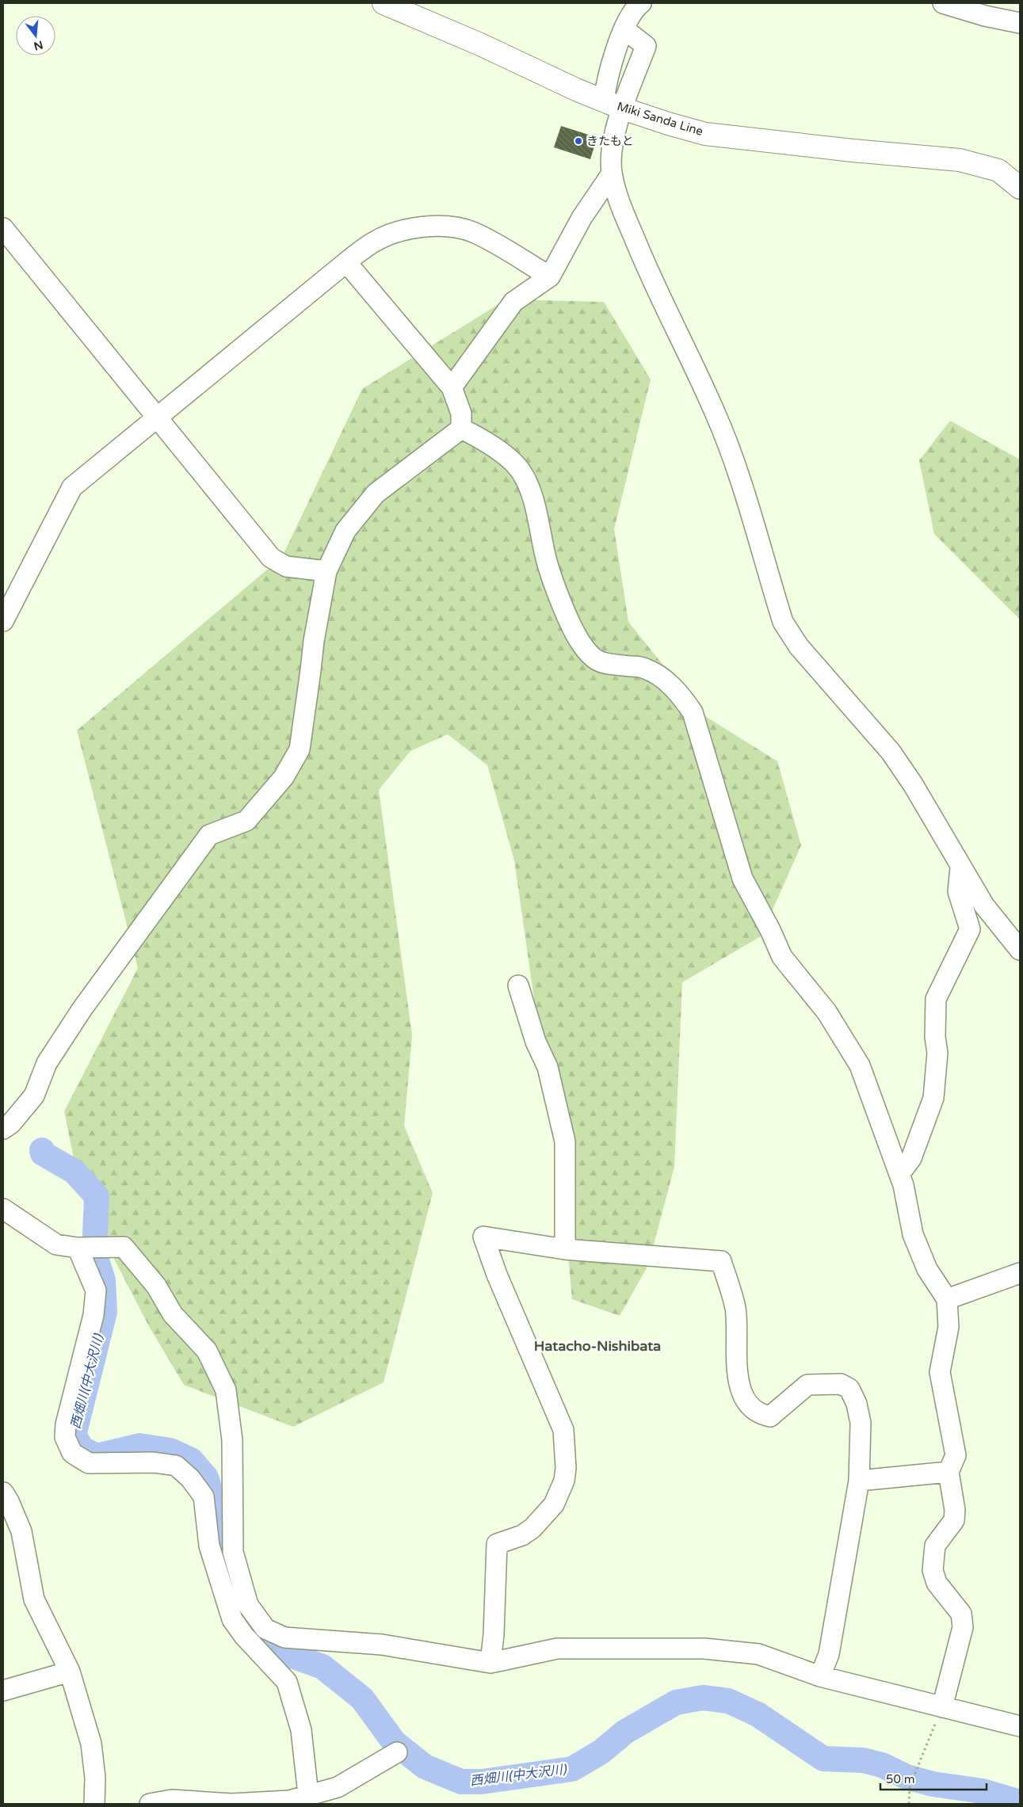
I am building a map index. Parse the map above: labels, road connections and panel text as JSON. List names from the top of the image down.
{
  "streets": {
    "main road": ["Miki Sanda Line"]
  },
  "districts": ["Hatacho-Nishibata"],
  "water": ["西畑川(中大沢川)"],
  "places": ["きたもと"],
  "scale_bar": "50 m",
  "north": "bottom"
}
